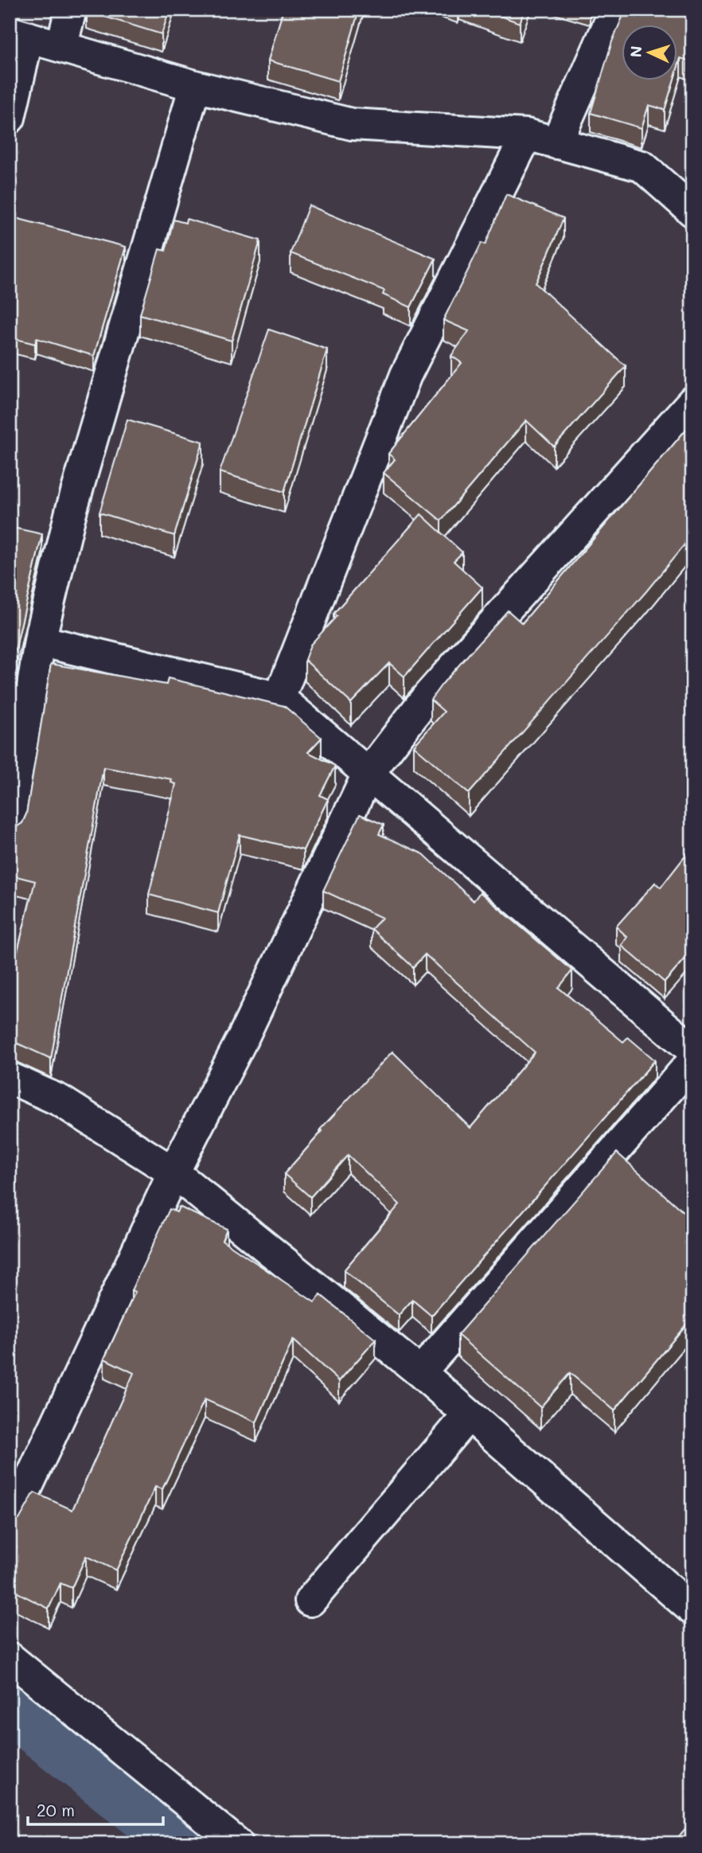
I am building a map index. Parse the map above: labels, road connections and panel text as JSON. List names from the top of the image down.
{
  "scale_bar": "20 m",
  "north": "left"
}
